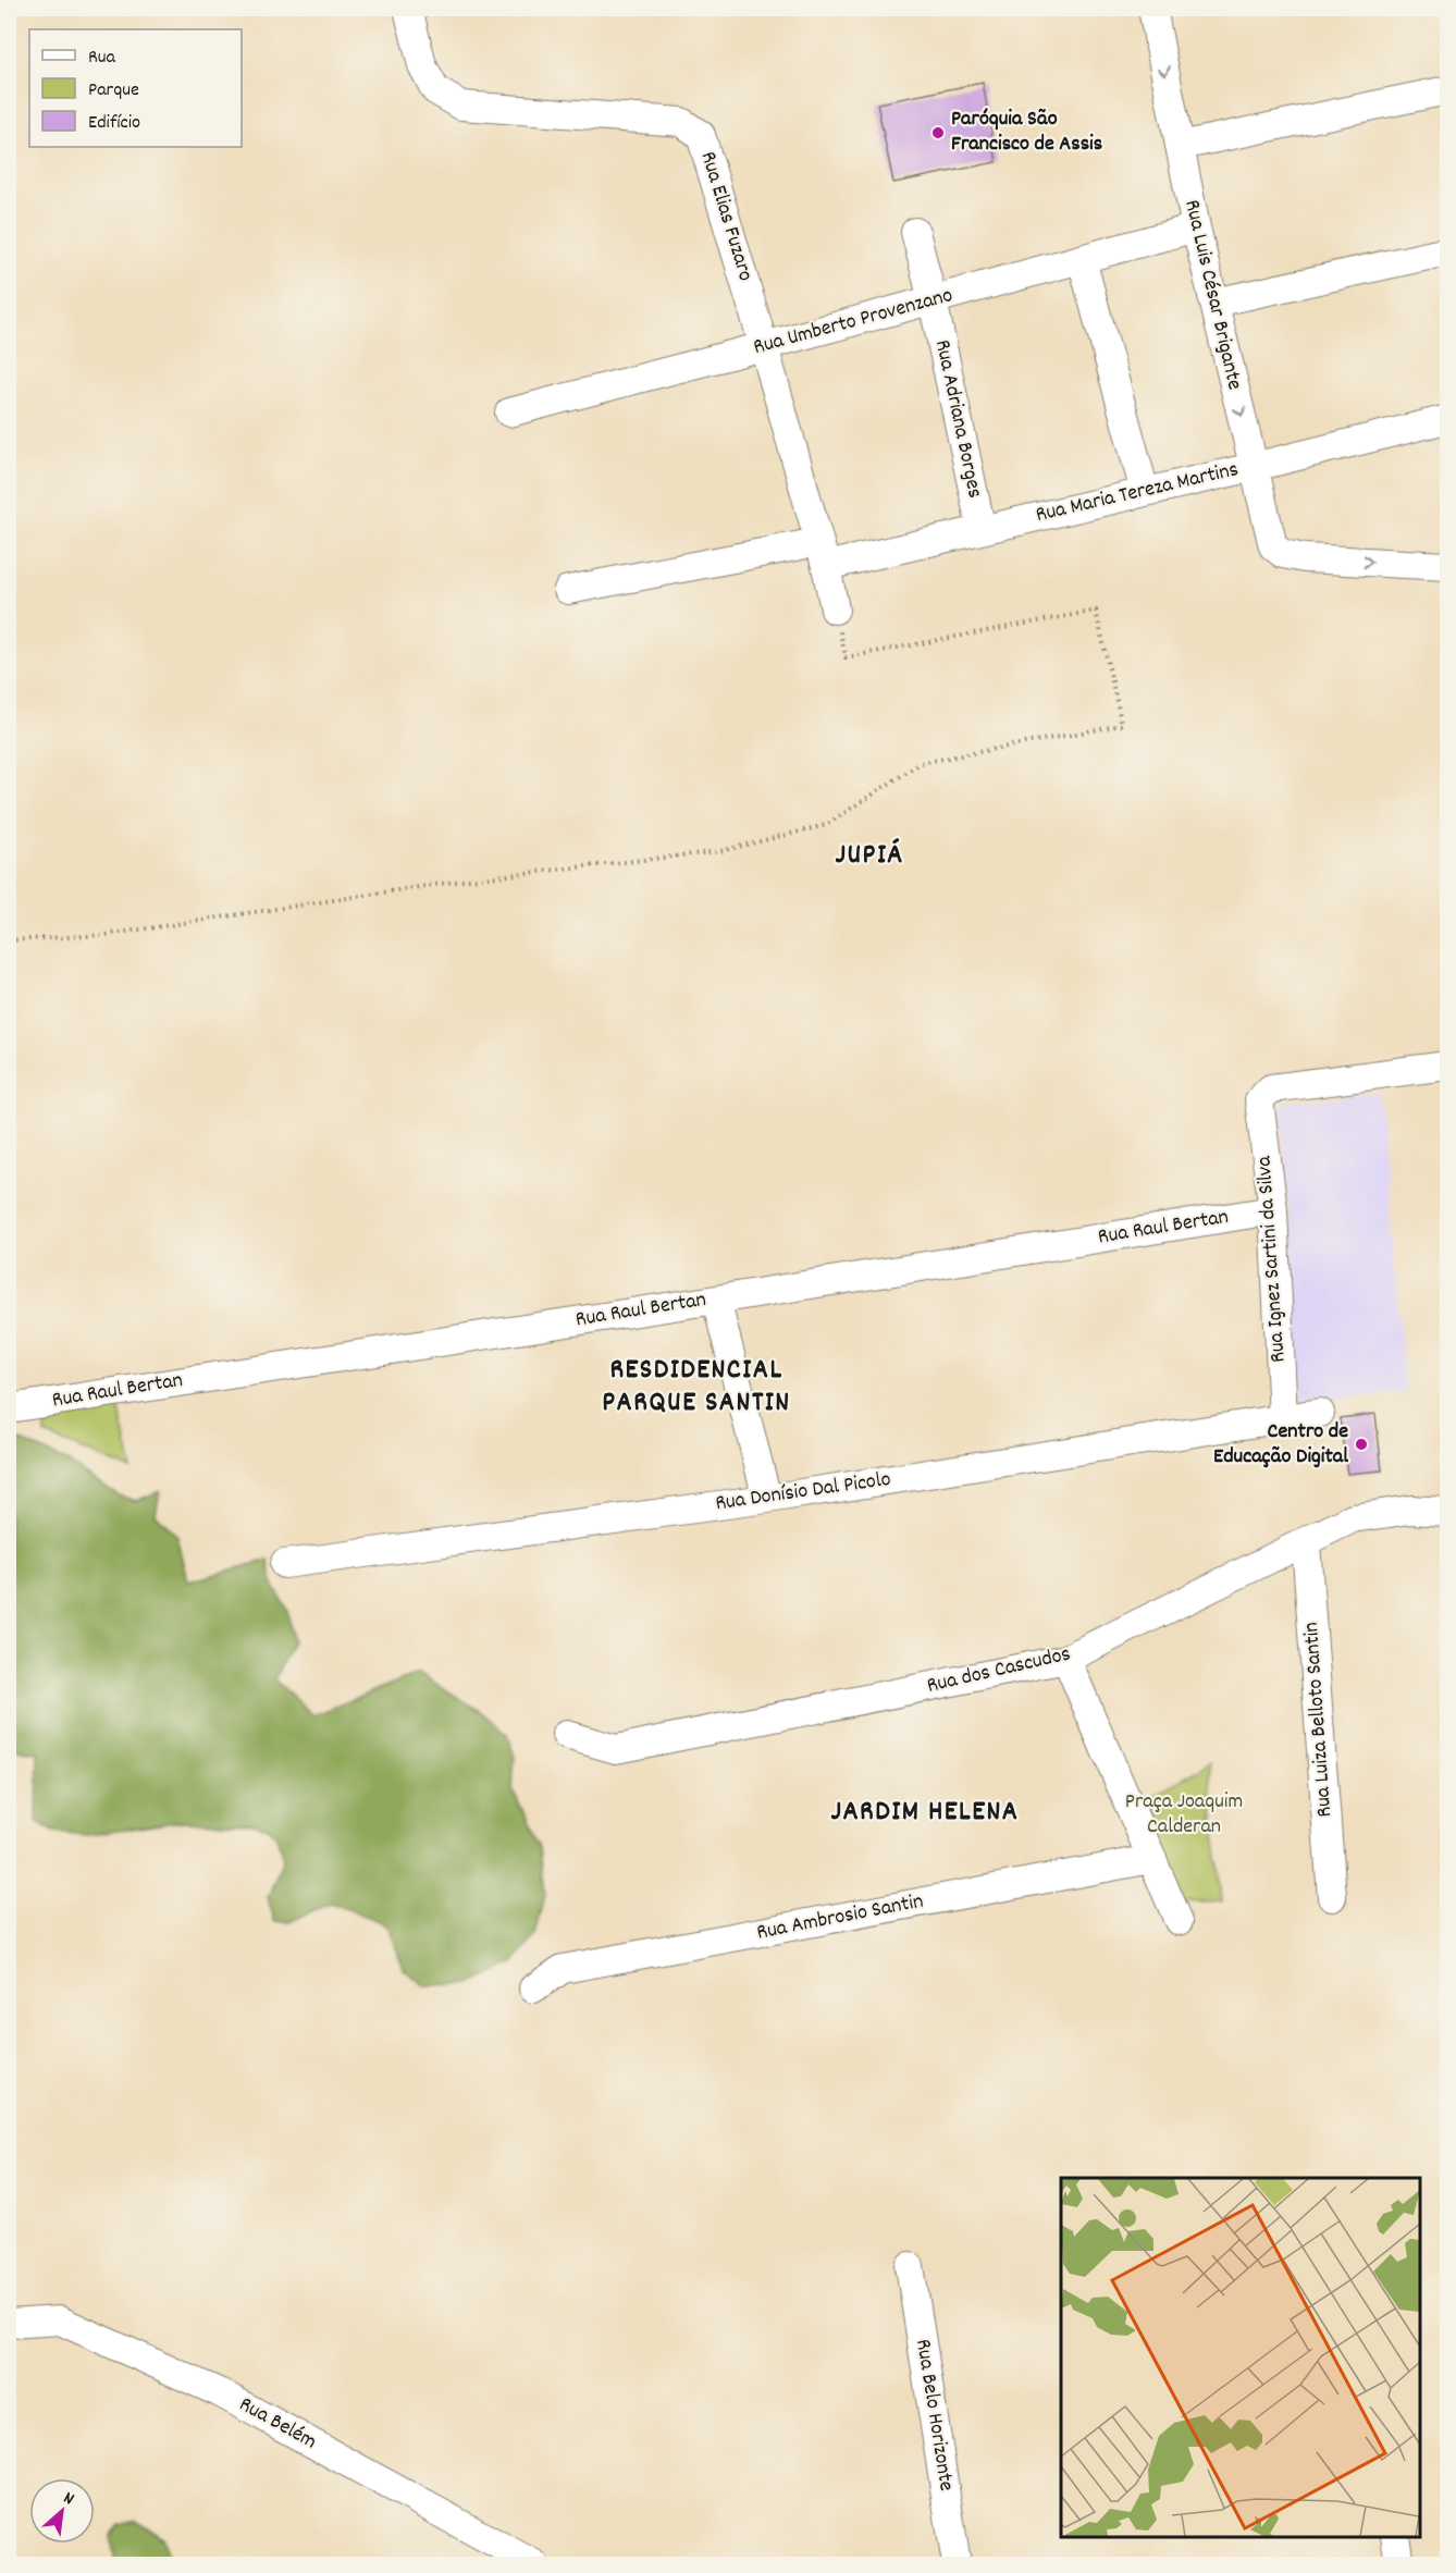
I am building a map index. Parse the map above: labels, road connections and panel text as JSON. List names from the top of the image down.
{
  "streets": {
    "street": [
      "Rua Elias Fuzaro",
      "Rua Luis César Brigante",
      "Rua Umberto Provenzano",
      "Rua Adriana Borges",
      "Rua Maria Tereza Martins",
      "Rua Raul Bertan",
      "Rua Ignez Sartini da Silva",
      "Rua Donísio Dal Picolo",
      "Rua dos Cascudos",
      "Rua Luiza Belloto Santin",
      "Rua Ambrosio Santin",
      "Rua Belo Horizonte",
      "Rua Belém"
    ]
  },
  "crossings": [
    ["Rua Elias Fuzaro", "Rua Umberto Provenzano"],
    ["Rua Elias Fuzaro", "Rua Maria Tereza Martins"],
    ["Rua Luis César Brigante", "Rua Umberto Provenzano"],
    ["Rua Luis César Brigante", "Rua Maria Tereza Martins"],
    ["Rua Umberto Provenzano", "Rua Adriana Borges"],
    ["Rua Adriana Borges", "Rua Maria Tereza Martins"],
    ["Rua Raul Bertan", "Rua Ignez Sartini da Silva"],
    ["Rua Ignez Sartini da Silva", "Rua Donísio Dal Picolo"],
    ["Rua dos Cascudos", "Rua Luiza Belloto Santin"]
  ],
  "one_way": ["Rua Luis César Brigante"],
  "districts": ["JUPIÁ", "RESDIDENCIAL PARQUE SANTIN", "JARDIM HELENA"],
  "parks": ["Praça Joaquim Calderan"],
  "places": ["Paróquia São Francisco de Assis", "Centro de Educação Digital"],
  "legend": ["Rua", "Parque", "Edifício"],
  "north": "top right"
}
